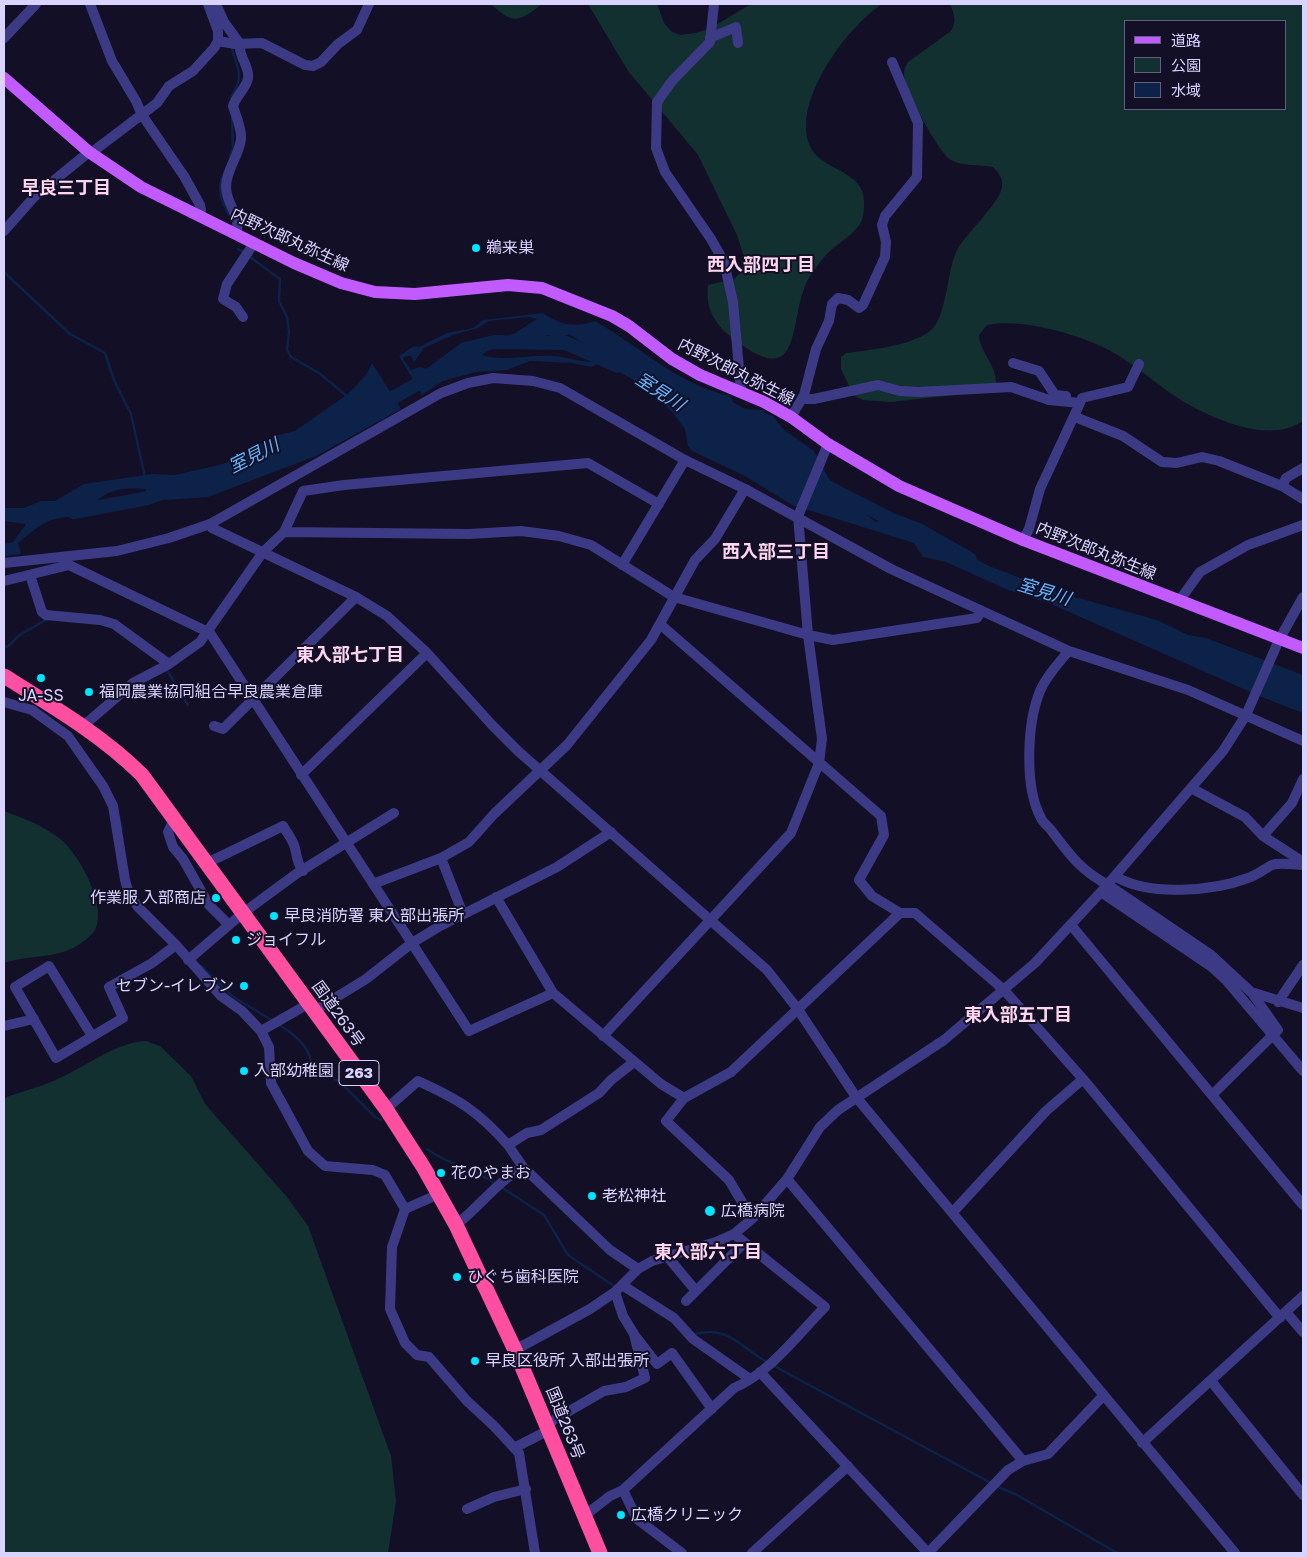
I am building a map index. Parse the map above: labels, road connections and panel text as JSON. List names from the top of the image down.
{
  "streets": {
    "highway": ["国道263号", "263"],
    "main road": ["内野次郎丸弥生線"]
  },
  "districts": [
    "早良三丁目",
    "西入部四丁目",
    "西入部三丁目",
    "東入部七丁目",
    "東入部五丁目",
    "東入部六丁目"
  ],
  "water": ["室見川"],
  "places": [
    "鵜来巣",
    "JA-SS",
    "福岡農業協同組合早良農業倉庫",
    "作業服 入部商店",
    "早良消防署 東入部出張所",
    "ジョイフル",
    "セブン-イレブン",
    "入部幼稚園",
    "花のやまお",
    "老松神社",
    "広橋病院",
    "ひぐち歯科医院",
    "早良区役所 入部出張所",
    "広橋クリニック"
  ],
  "legend": ["道路", "公園", "水域"]
}
